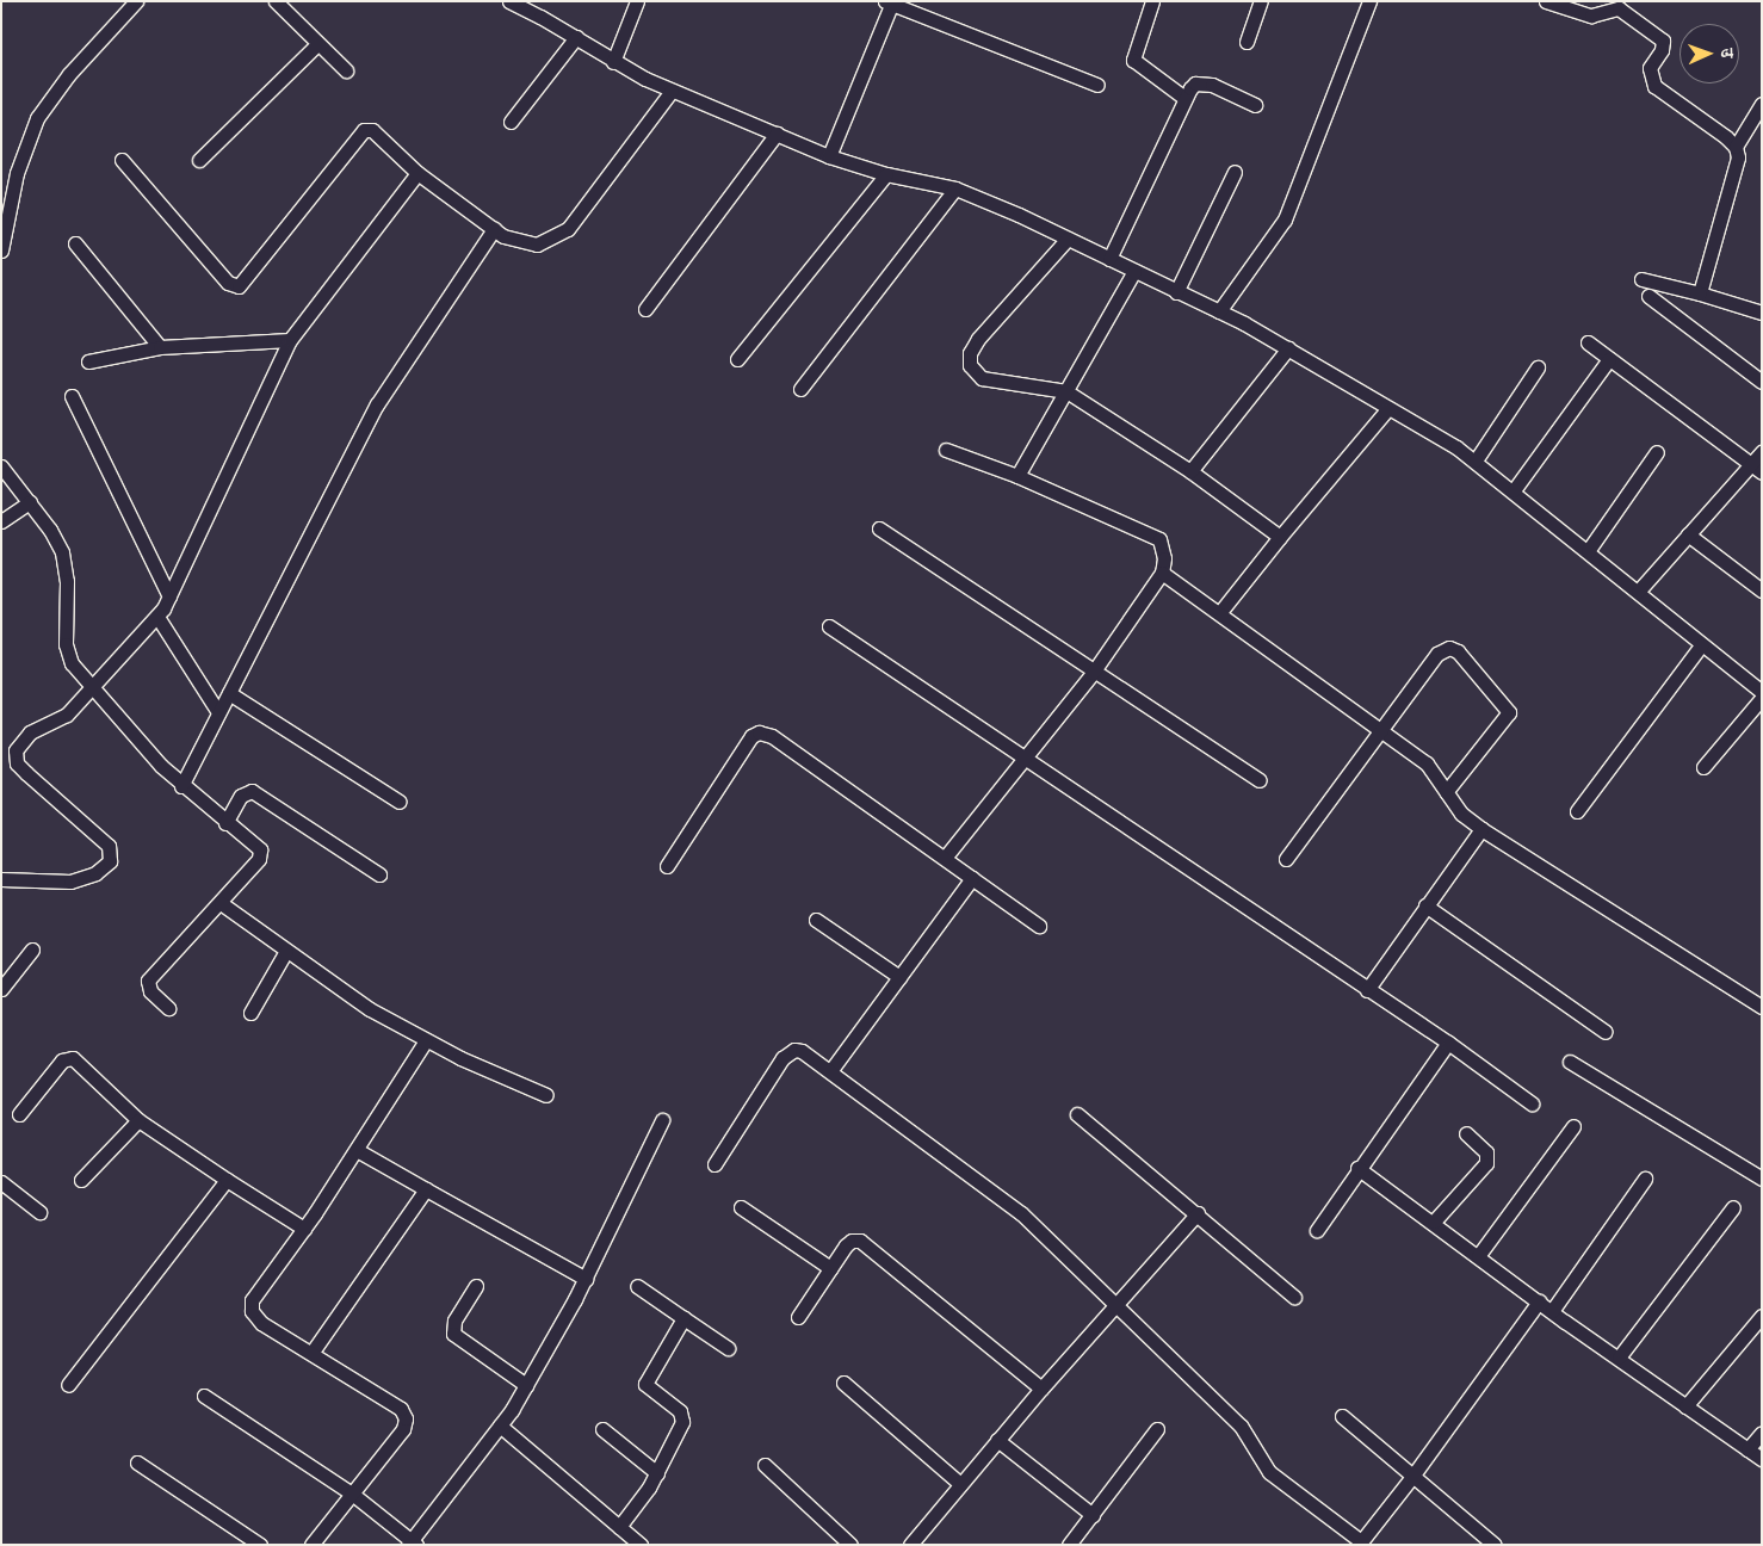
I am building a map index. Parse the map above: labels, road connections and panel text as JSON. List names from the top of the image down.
{
  "north": "right"
}
